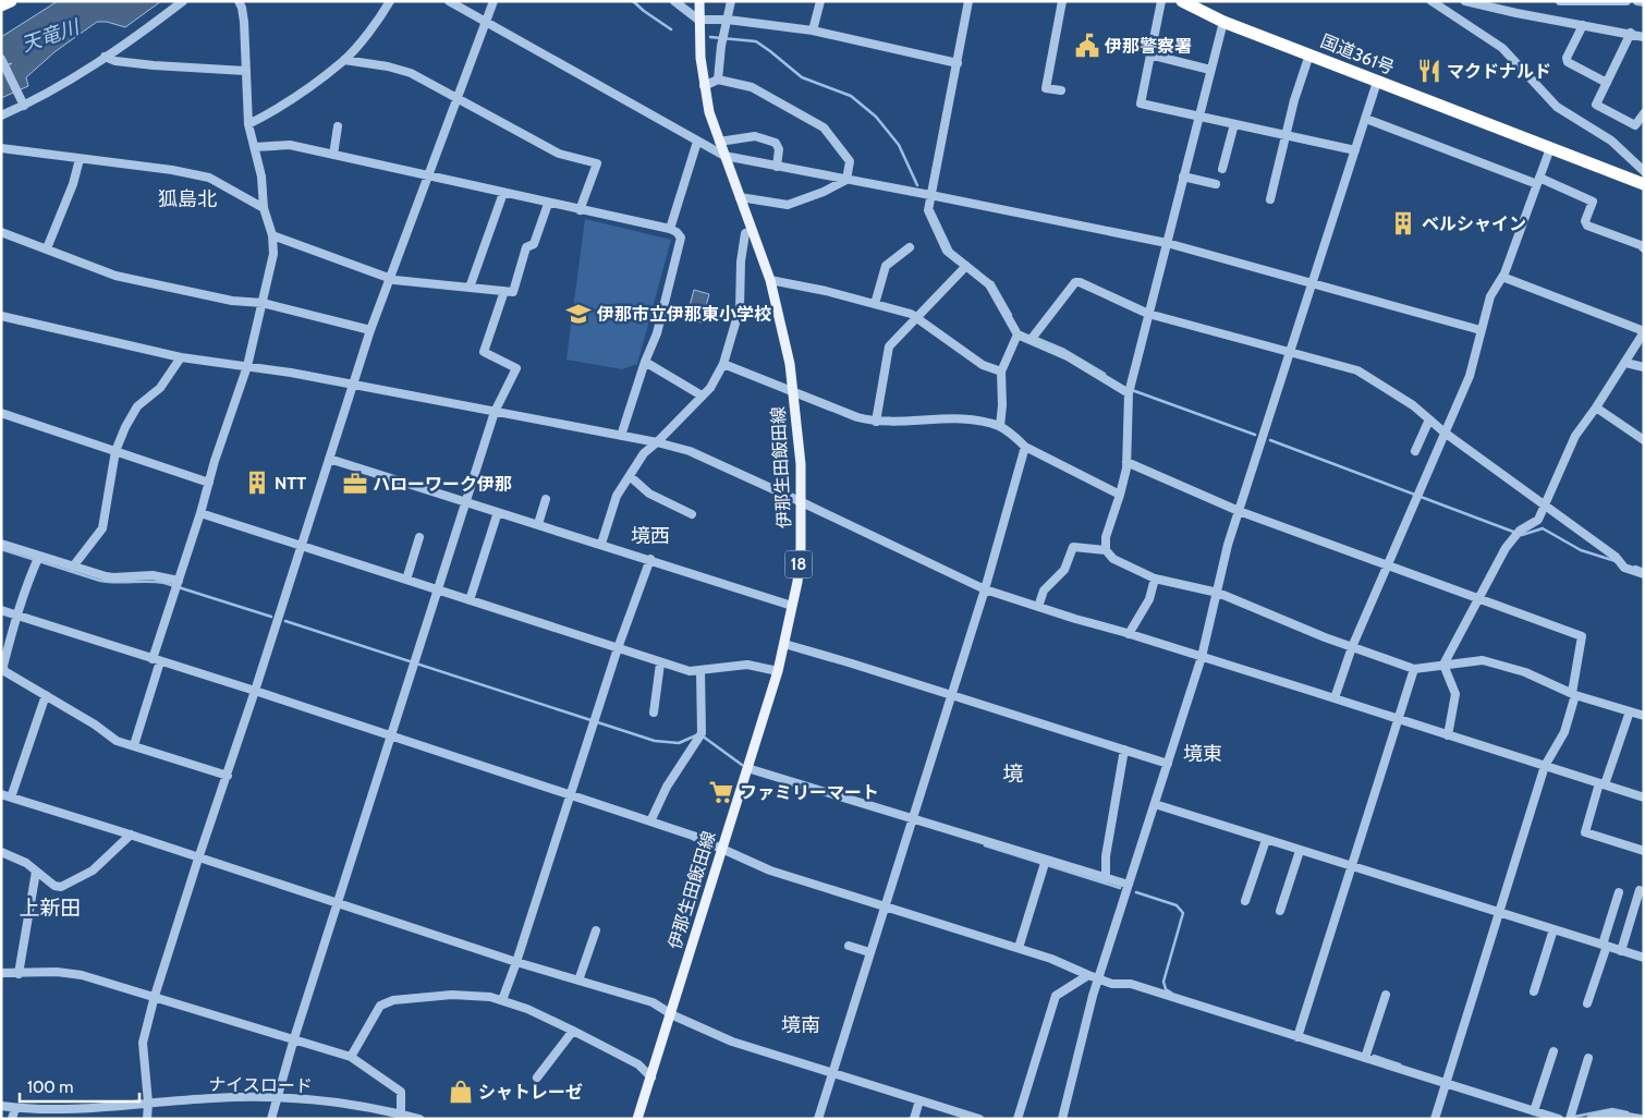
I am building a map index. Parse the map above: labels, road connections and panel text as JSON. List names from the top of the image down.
{
  "streets": {
    "highway": ["国道361号"],
    "main road": ["伊那生田飯田線", "18"],
    "street": ["ナイスロード"]
  },
  "districts": [
    "狐島北",
    "境西",
    "境東",
    "境",
    "上新田",
    "境南"
  ],
  "water": ["天竜川"],
  "places": {
    "public building": ["伊那警察署"],
    "restaurant": ["マクドナルド"],
    "building": ["ベルシャイン", "NTT"],
    "school or university": ["伊那市立伊那東小学校"],
    "office": ["ハローワーク伊那"],
    "supermarket": ["ファミリーマート"],
    "shop": ["シャトレーゼ"]
  },
  "scale_bar": "100 m"
}
